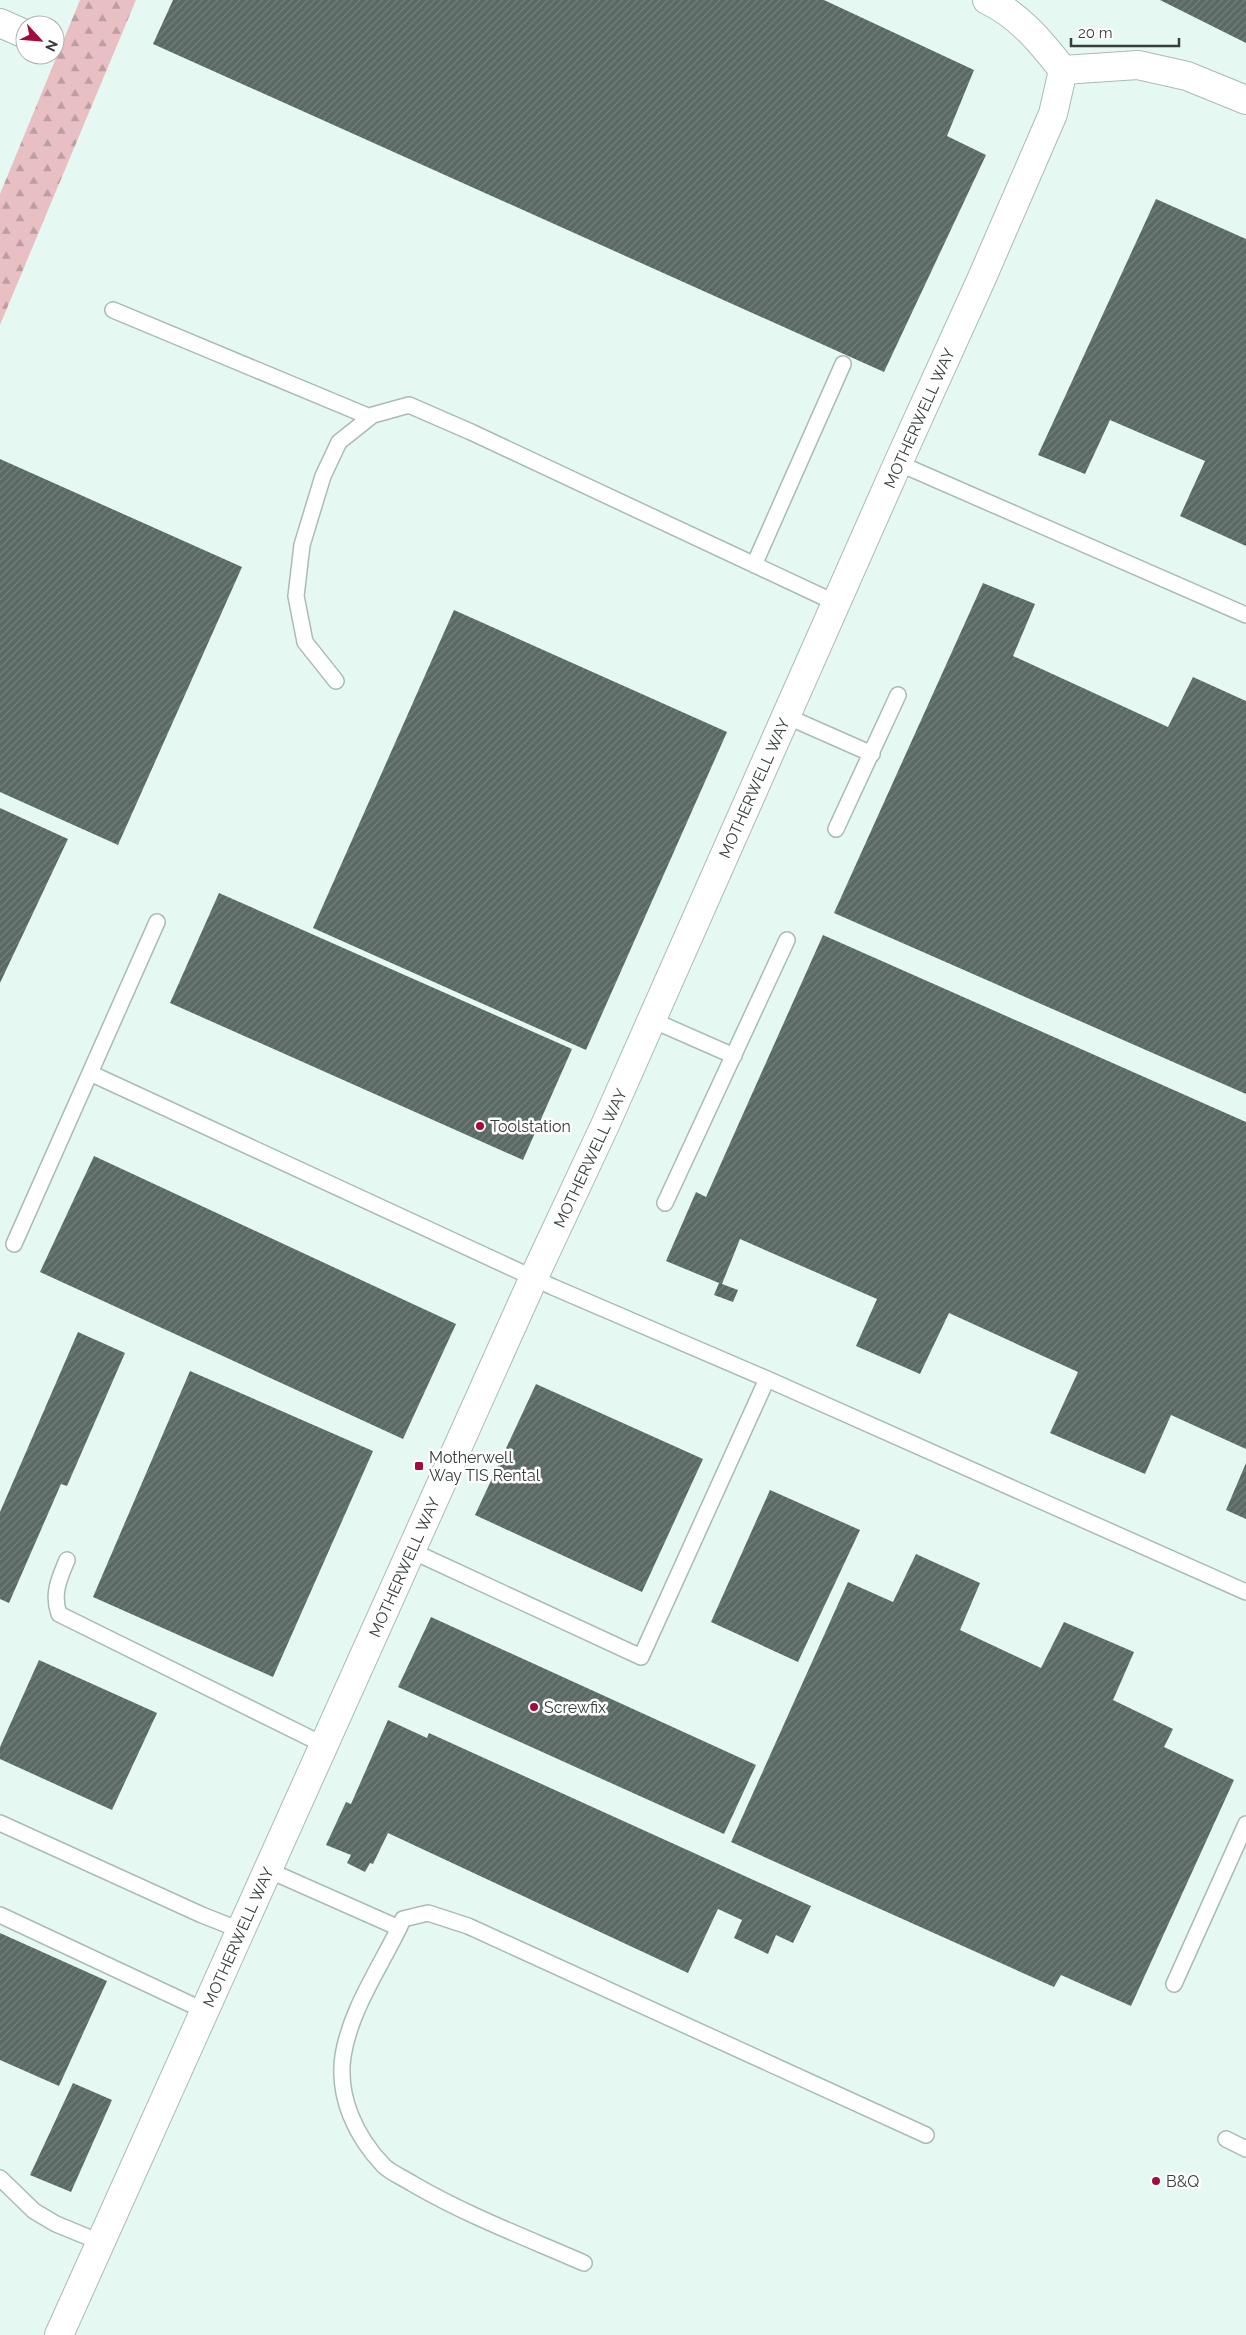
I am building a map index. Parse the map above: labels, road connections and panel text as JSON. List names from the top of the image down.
{
  "streets": {
    "street": ["MOTHERWELL WAY"]
  },
  "places": {
    "other": ["Toolstation", "Screwfix", "B&Q"],
    "transit": ["Motherwell Way TIS Rental"]
  },
  "scale_bar": "20 m",
  "north": "bottom right"
}
